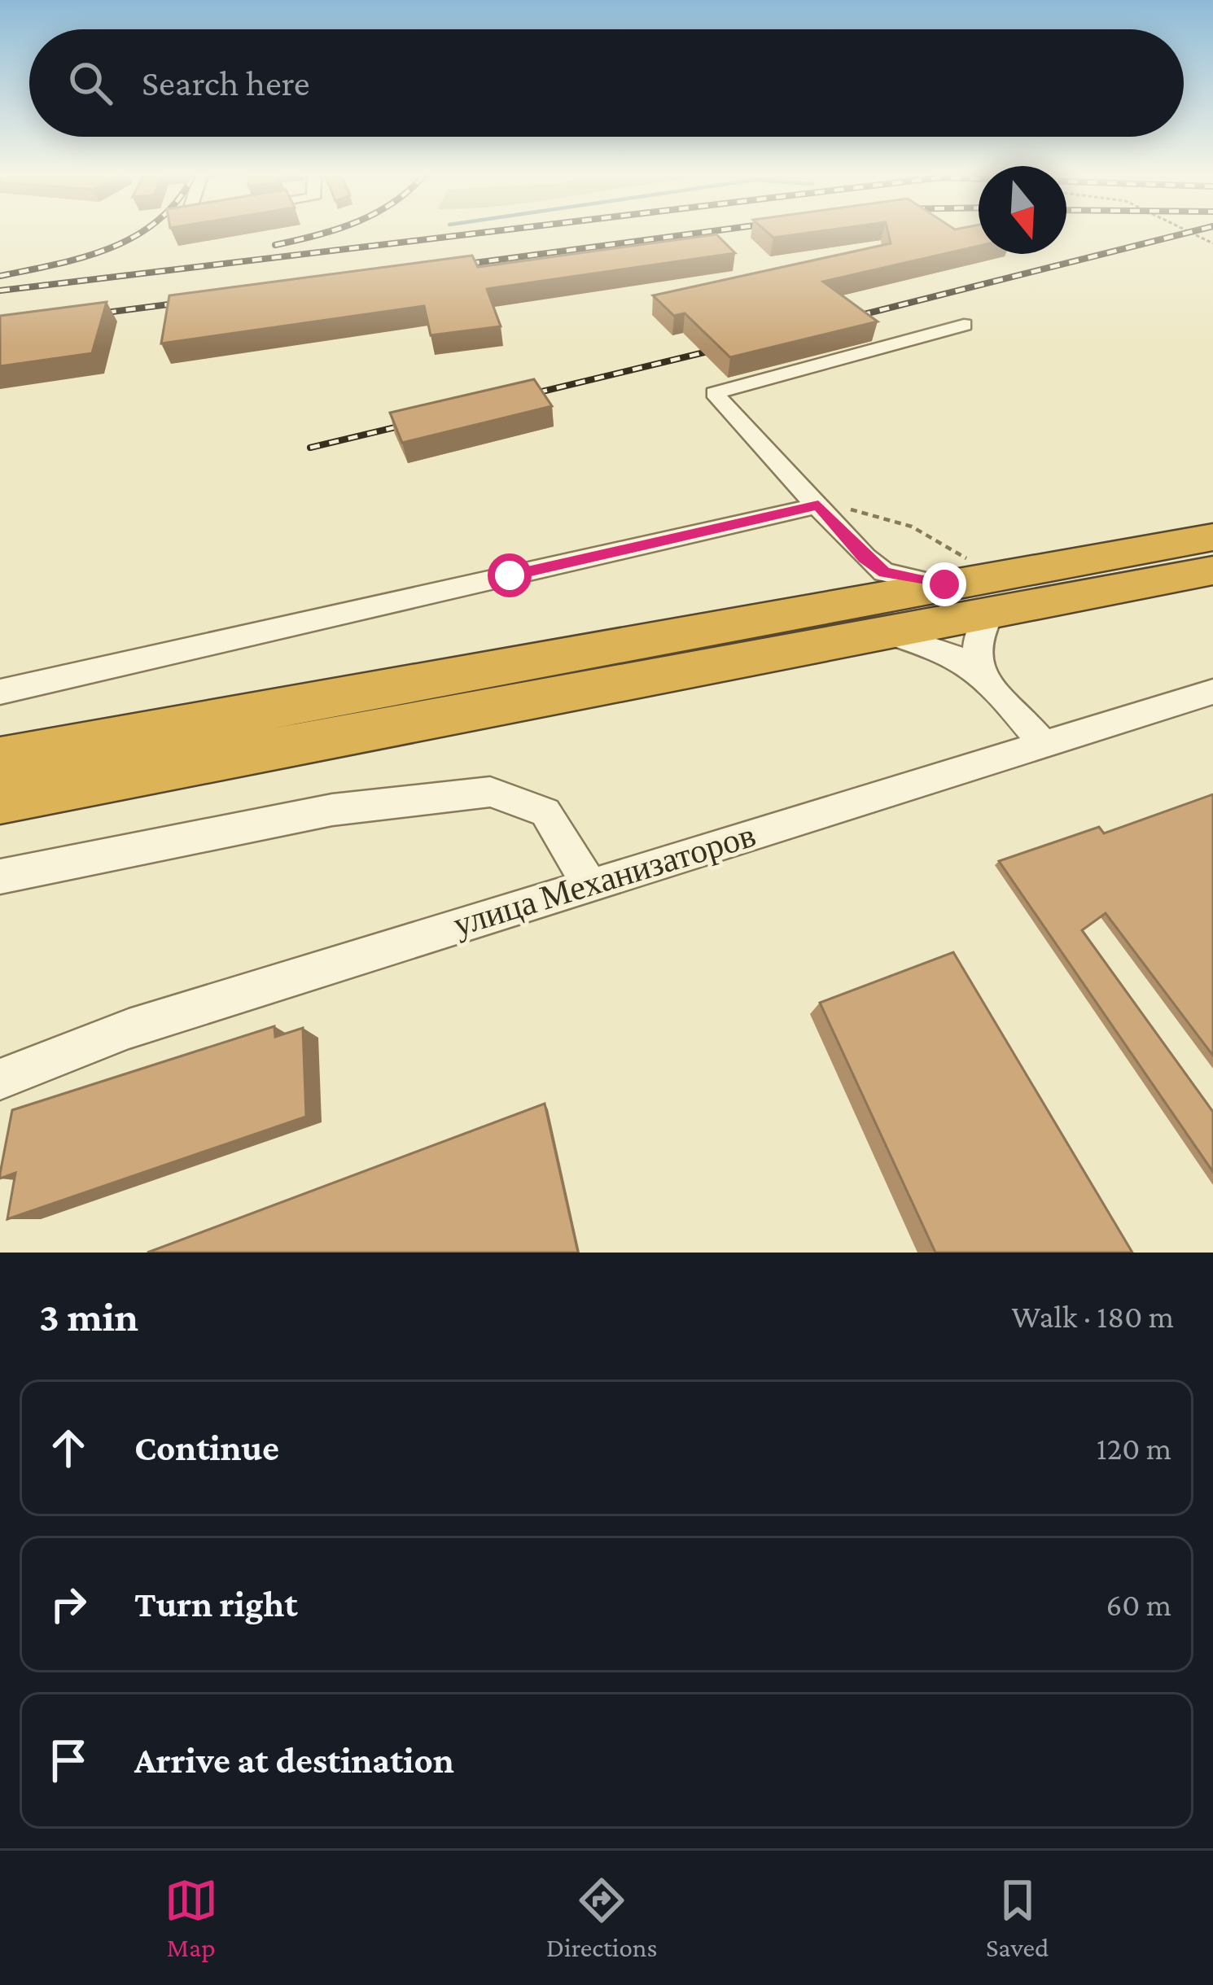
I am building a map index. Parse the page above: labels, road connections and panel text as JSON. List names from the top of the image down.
{
  "streets": {
    "street": ["улица Механизаторов"]
  },
  "north": "bottom",
  "page": {
    "search": "Search here",
    "heading": ["3 min", "Walk · 180 m"],
    "list": [
      ["Continue", "120 m"],
      ["Turn right", "60 m"],
      "Arrive at destination"
    ],
    "nav": ["Map", "Directions", "Saved"]
  }
}
